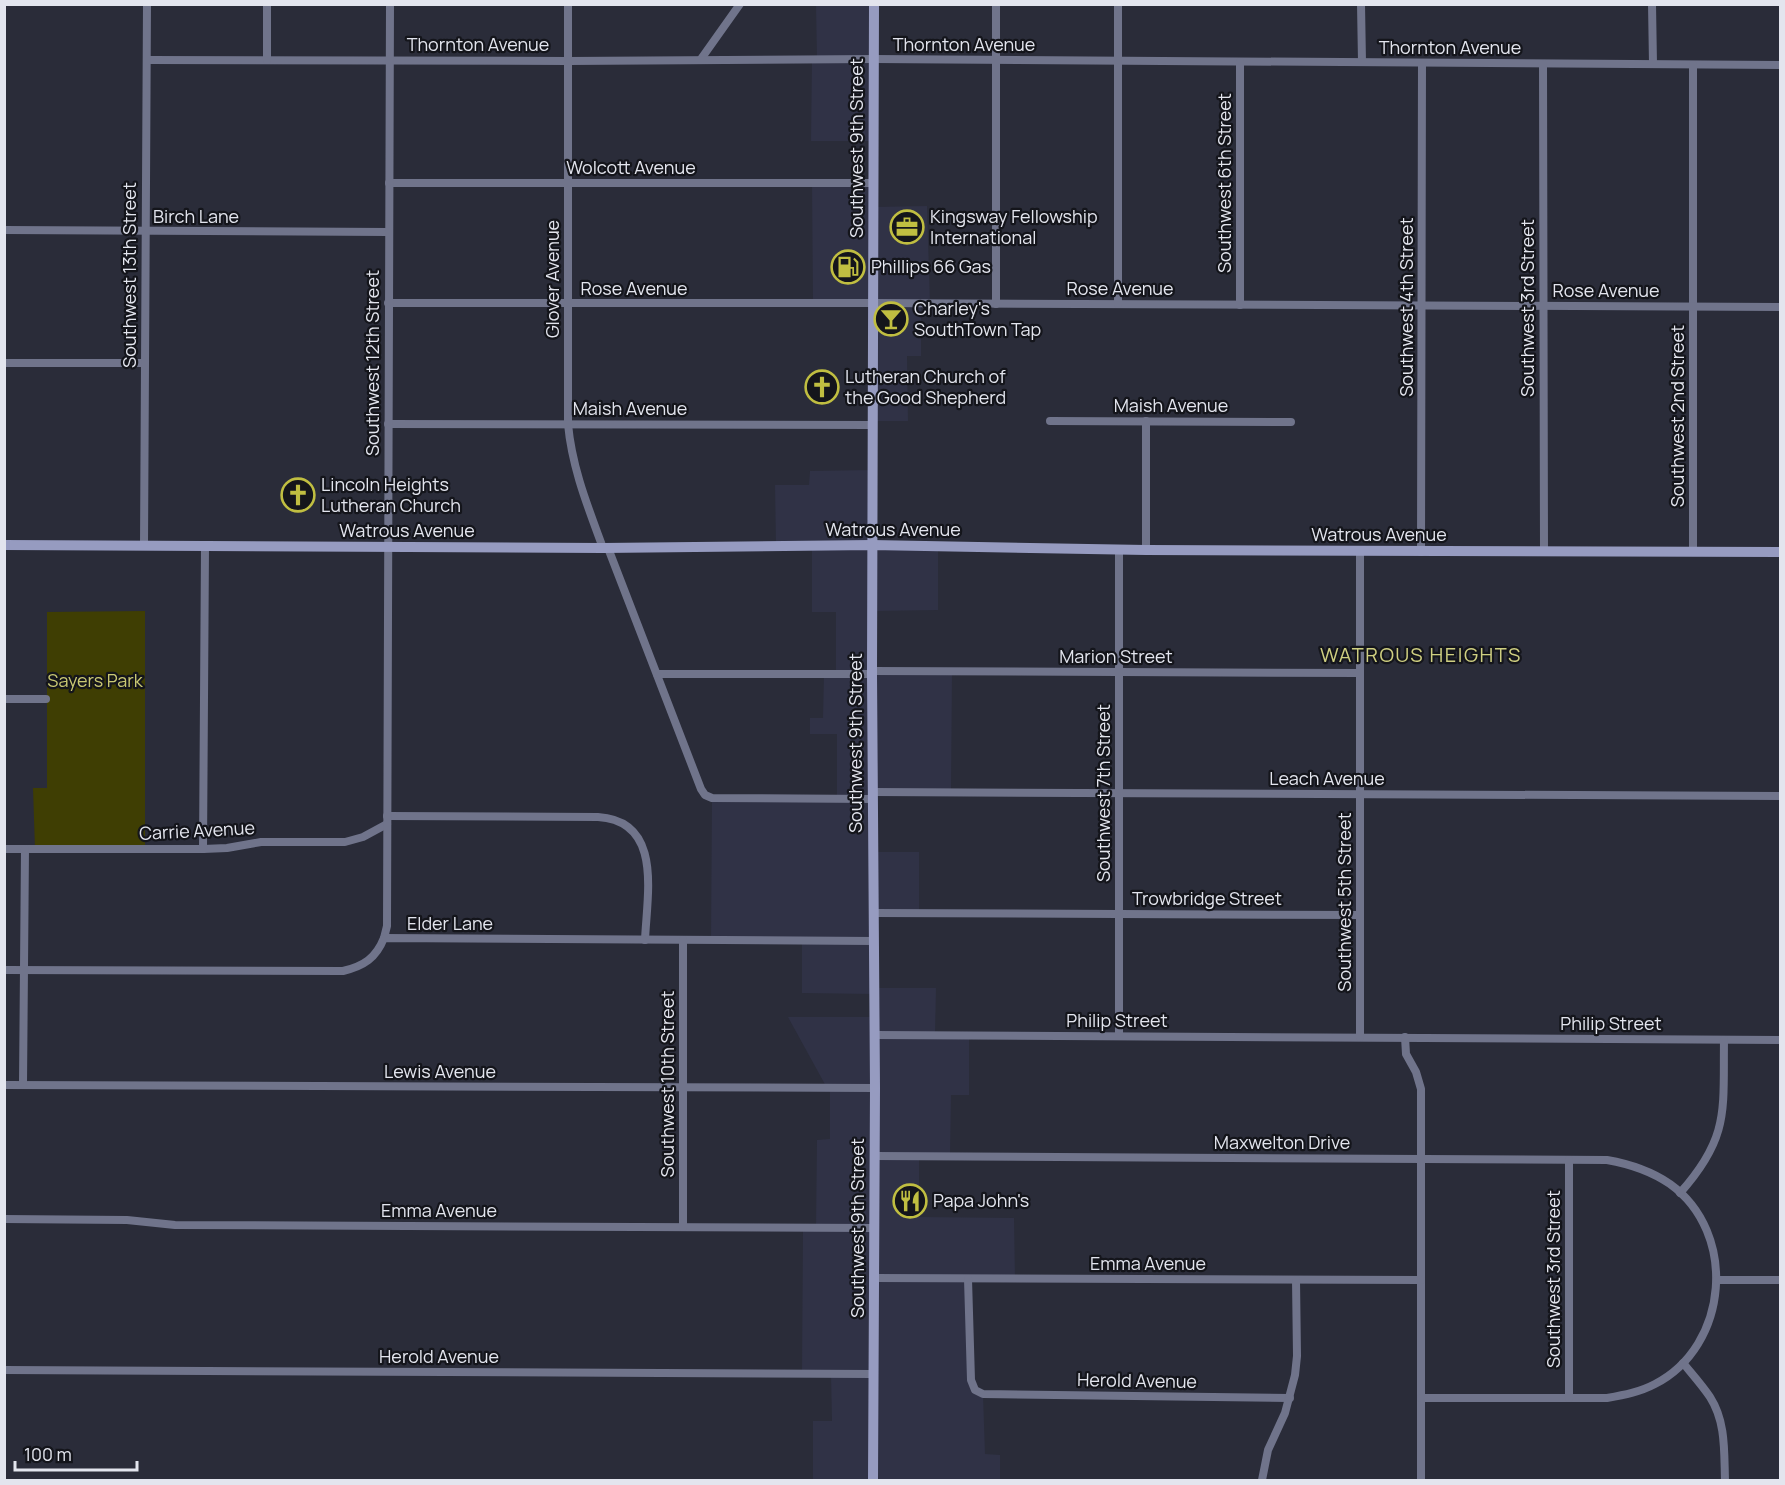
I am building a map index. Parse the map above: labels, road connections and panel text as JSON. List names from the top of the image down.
{
  "streets": {
    "street": [
      "Thornton Avenue",
      "Southwest 9th Street",
      "Wolcott Avenue",
      "Southwest 6th Street",
      "Birch Lane",
      "Southwest 13th Street",
      "Glover Avenue",
      "Rose Avenue",
      "Southwest 4th Street",
      "Southwest 3rd Street",
      "Southwest 12th Street",
      "Maish Avenue",
      "Southwest 2nd Street",
      "Watrous Avenue",
      "Marion Street",
      "Leach Avenue",
      "Southwest 7th Street",
      "Carrie Avenue",
      "Trowbridge Street",
      "Southwest 5th Street",
      "Elder Lane",
      "Philip Street",
      "Lewis Avenue",
      "Southwest 10th Street",
      "Maxwelton Drive",
      "Emma Avenue",
      "Herold Avenue"
    ]
  },
  "crossings": [
    ["Thornton Avenue", "Southwest 9th Street"],
    ["Thornton Avenue", "Southwest 6th Street"],
    ["Thornton Avenue", "Southwest 13th Street"],
    ["Thornton Avenue", "Glover Avenue"],
    ["Thornton Avenue", "Southwest 4th Street"],
    ["Thornton Avenue", "Southwest 3rd Street"],
    ["Thornton Avenue", "Southwest 12th Street"],
    ["Thornton Avenue", "Southwest 2nd Street"],
    ["Southwest 9th Street", "Wolcott Avenue"],
    ["Southwest 9th Street", "Rose Avenue"],
    ["Southwest 9th Street", "Maish Avenue"],
    ["Southwest 9th Street", "Watrous Avenue"],
    ["Southwest 9th Street", "Marion Street"],
    ["Southwest 9th Street", "Leach Avenue"],
    ["Southwest 9th Street", "Trowbridge Street"],
    ["Southwest 9th Street", "Elder Lane"],
    ["Southwest 9th Street", "Philip Street"],
    ["Southwest 9th Street", "Lewis Avenue"],
    ["Southwest 9th Street", "Maxwelton Drive"],
    ["Southwest 9th Street", "Emma Avenue"],
    ["Southwest 9th Street", "Herold Avenue"],
    ["Wolcott Avenue", "Glover Avenue"],
    ["Wolcott Avenue", "Southwest 12th Street"],
    ["Southwest 6th Street", "Rose Avenue"],
    ["Birch Lane", "Southwest 13th Street"],
    ["Birch Lane", "Southwest 12th Street"],
    ["Southwest 13th Street", "Watrous Avenue"],
    ["Glover Avenue", "Rose Avenue"],
    ["Glover Avenue", "Maish Avenue"],
    ["Glover Avenue", "Watrous Avenue"],
    ["Glover Avenue", "Marion Street"],
    ["Glover Avenue", "Leach Avenue"],
    ["Rose Avenue", "Southwest 4th Street"],
    ["Rose Avenue", "Southwest 3rd Street"],
    ["Rose Avenue", "Southwest 12th Street"],
    ["Rose Avenue", "Southwest 2nd Street"],
    ["Southwest 4th Street", "Watrous Avenue"],
    ["Southwest 3rd Street", "Watrous Avenue"],
    ["Southwest 3rd Street", "Maxwelton Drive"],
    ["Southwest 12th Street", "Maish Avenue"],
    ["Southwest 12th Street", "Watrous Avenue"],
    ["Southwest 12th Street", "Carrie Avenue"],
    ["Southwest 12th Street", "Elder Lane"],
    ["Southwest 2nd Street", "Watrous Avenue"],
    ["Watrous Avenue", "Southwest 7th Street"],
    ["Watrous Avenue", "Southwest 5th Street"],
    ["Marion Street", "Southwest 7th Street"],
    ["Marion Street", "Southwest 5th Street"],
    ["Leach Avenue", "Southwest 7th Street"],
    ["Leach Avenue", "Southwest 5th Street"],
    ["Southwest 7th Street", "Trowbridge Street"],
    ["Southwest 7th Street", "Philip Street"],
    ["Carrie Avenue", "Elder Lane"],
    ["Trowbridge Street", "Southwest 5th Street"],
    ["Southwest 5th Street", "Philip Street"],
    ["Elder Lane", "Southwest 10th Street"],
    ["Lewis Avenue", "Southwest 10th Street"],
    ["Southwest 10th Street", "Emma Avenue"],
    ["Emma Avenue", "Herold Avenue"]
  ],
  "districts": ["WATROUS HEIGHTS"],
  "parks": ["Sayers Park"],
  "places": {
    "office": ["Kingsway Fellowship International"],
    "fuel station": ["Phillips 66 Gas"],
    "bar": ["Charley's SouthTown Tap"],
    "church": ["Lutheran Church of the Good Shepherd", "Lincoln Heights Lutheran Church"],
    "restaurant": ["Papa John's"]
  },
  "scale_bar": "100 m"
}
